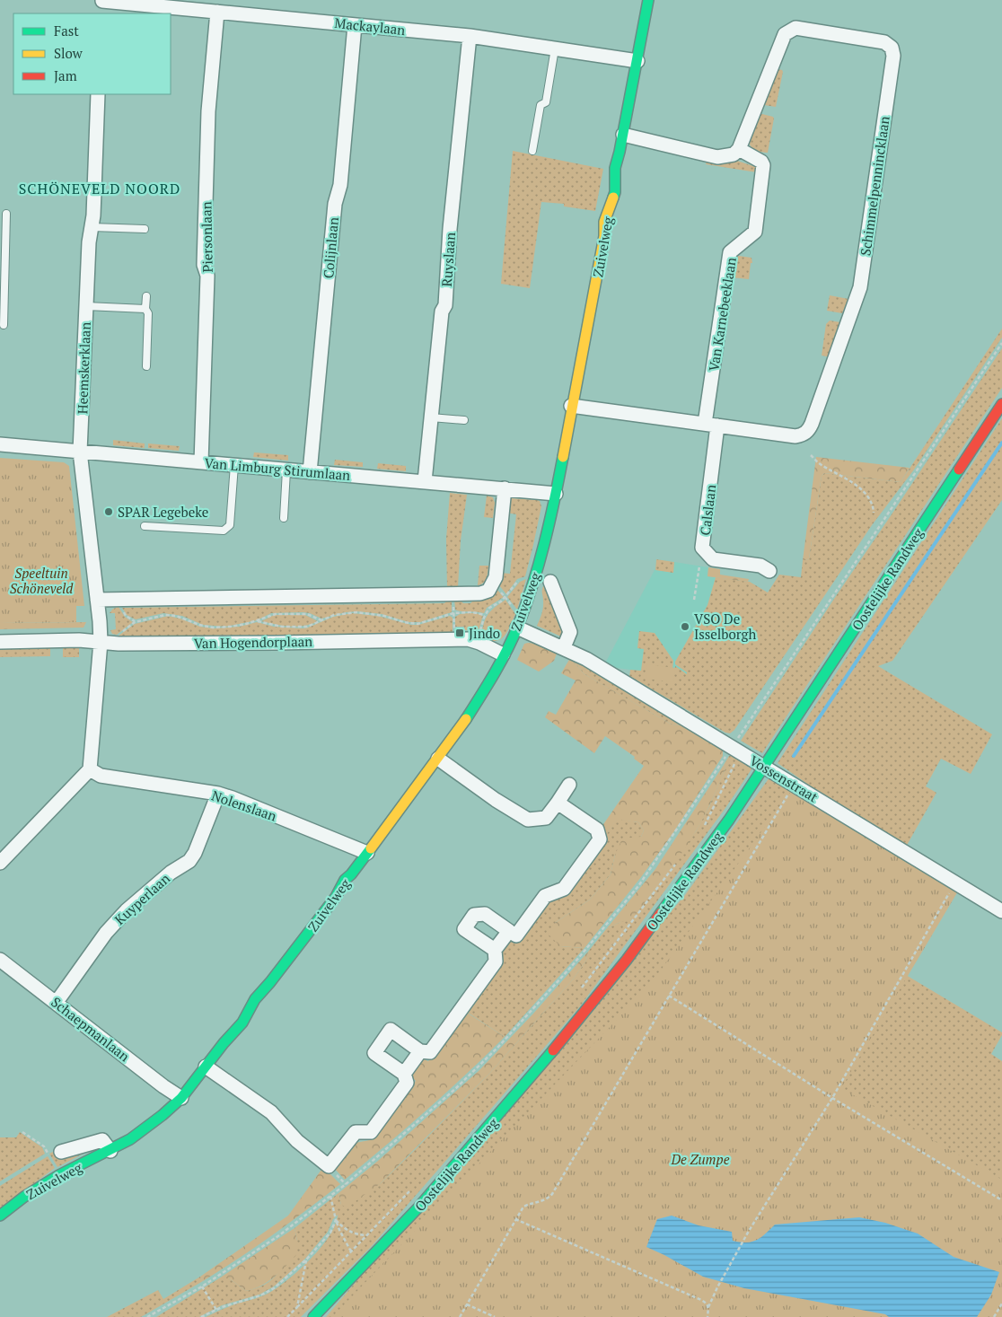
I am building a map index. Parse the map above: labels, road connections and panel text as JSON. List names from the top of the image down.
{
  "streets": {
    "street": [
      "Mackaylaan",
      "Schimmelpennincklaan",
      "Piersonlaan",
      "Zuivelweg",
      "Colijnlaan",
      "Ruyslaan",
      "Van Karnebeeklaan",
      "Heemskerklaan",
      "Van Limburg Stirumlaan",
      "Calslaan",
      "Oostelijke Randweg",
      "Van Hogendorplaan",
      "Vossenstraat",
      "Nolenslaan",
      "Kuyperlaan",
      "Schaepmanlaan"
    ]
  },
  "crossings": [
    ["Mackaylaan", "Piersonlaan"],
    ["Mackaylaan", "Zuivelweg"],
    ["Mackaylaan", "Colijnlaan"],
    ["Mackaylaan", "Ruyslaan"],
    ["Schimmelpennincklaan", "Zuivelweg"],
    ["Schimmelpennincklaan", "Van Karnebeeklaan"],
    ["Schimmelpennincklaan", "Calslaan"],
    ["Piersonlaan", "Van Limburg Stirumlaan"],
    ["Zuivelweg", "Van Limburg Stirumlaan"],
    ["Zuivelweg", "Van Hogendorplaan"],
    ["Zuivelweg", "Vossenstraat"],
    ["Zuivelweg", "Nolenslaan"],
    ["Zuivelweg", "Schaepmanlaan"],
    ["Colijnlaan", "Van Limburg Stirumlaan"],
    ["Ruyslaan", "Van Limburg Stirumlaan"],
    ["Van Karnebeeklaan", "Calslaan"],
    ["Heemskerklaan", "Van Limburg Stirumlaan"],
    ["Heemskerklaan", "Van Hogendorplaan"],
    ["Heemskerklaan", "Nolenslaan"],
    ["Oostelijke Randweg", "Vossenstraat"],
    ["Nolenslaan", "Kuyperlaan"],
    ["Kuyperlaan", "Schaepmanlaan"]
  ],
  "districts": ["SCHÖNEVELD NOORD"],
  "parks": ["Speeltuin Schöneveld", "De Zumpe"],
  "places": {
    "other": ["SPAR Legebeke", "VSO De Isselborgh"],
    "transit": ["Jindo"]
  },
  "legend": ["Fast", "Slow", "Jam"]
}
